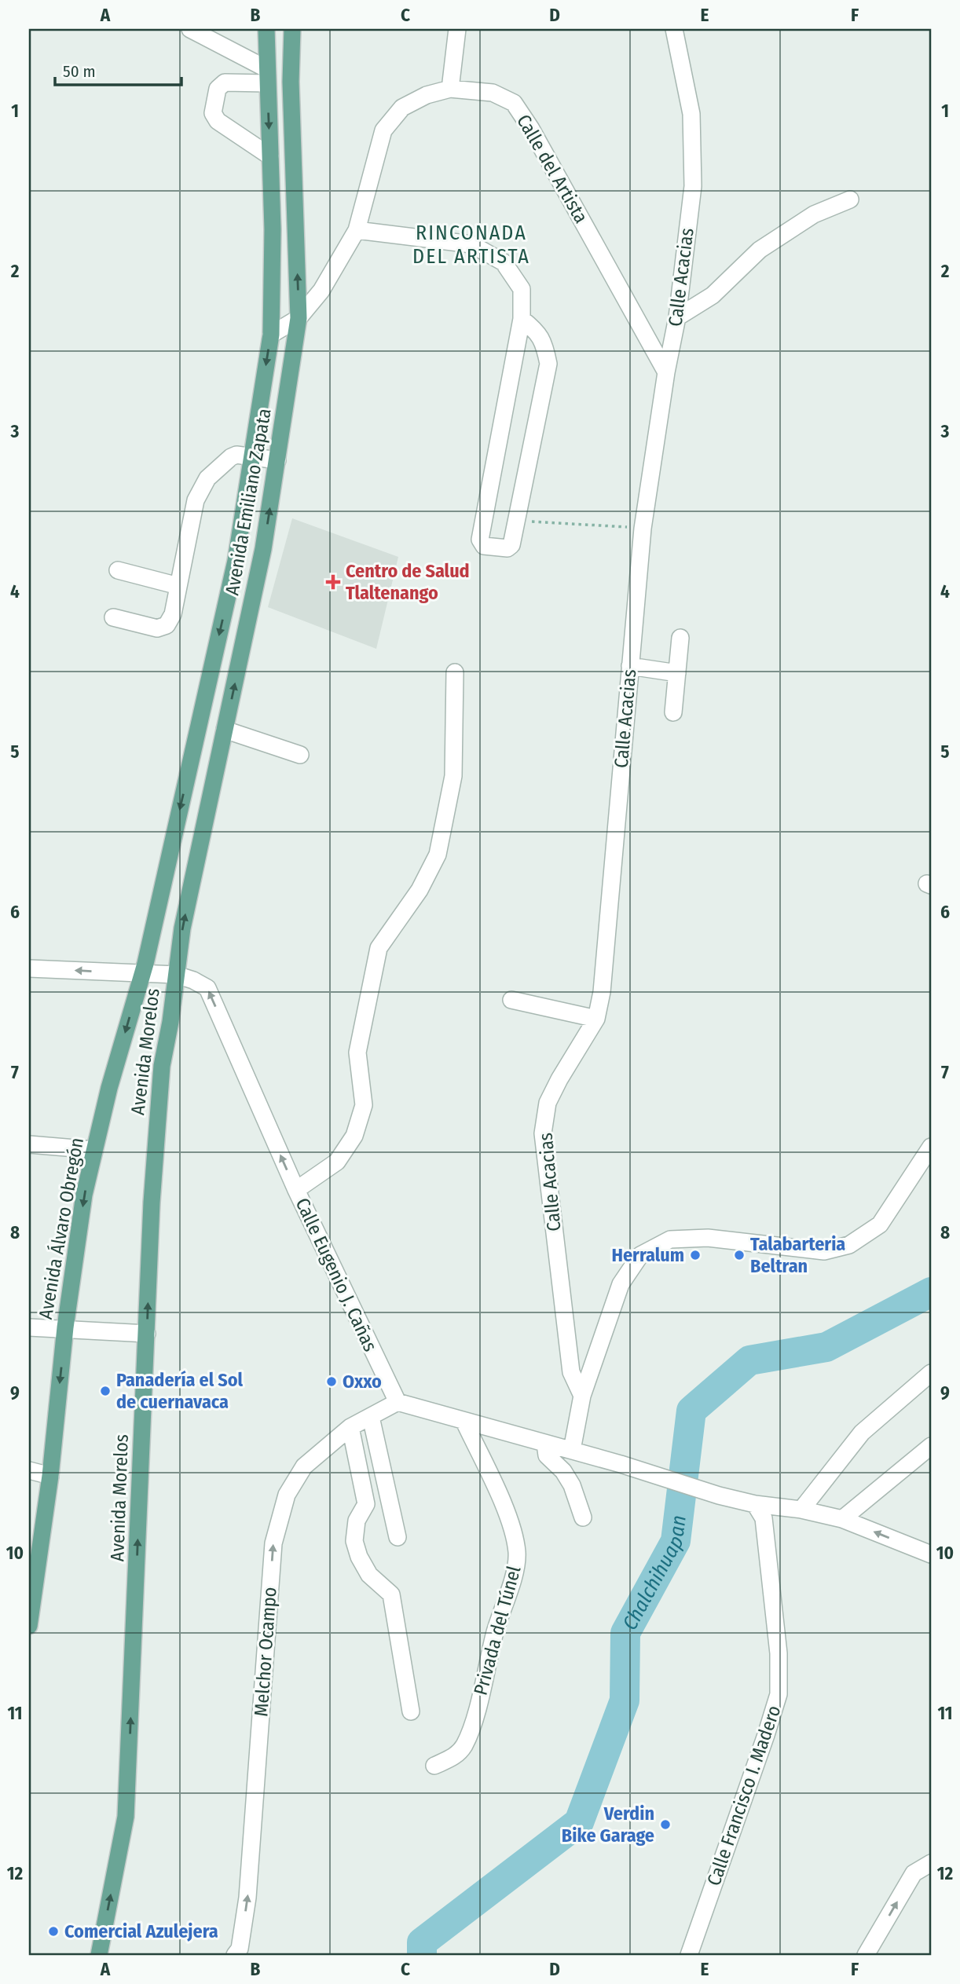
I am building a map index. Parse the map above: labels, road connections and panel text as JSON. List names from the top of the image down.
{
  "streets": {
    "main road": ["Avenida Emiliano Zapata", "Avenida Morelos", "Avenida Álvaro Obregón"],
    "street": [
      "Calle del Artista",
      "Calle Acacias",
      "Calle Eugenio J. Cañas",
      "Privada del Túnel",
      "Melchor Ocampo",
      "Calle Francisco I. Madero"
    ]
  },
  "crossings": [
    ["Calle del Artista", "Calle Acacias"],
    ["Calle del Artista", "Avenida Emiliano Zapata"],
    ["Avenida Emiliano Zapata", "Avenida Morelos"],
    ["Avenida Emiliano Zapata", "Avenida Álvaro Obregón"],
    ["Avenida Emiliano Zapata", "Calle Eugenio J. Cañas"],
    ["Avenida Morelos", "Calle Eugenio J. Cañas"],
    ["Calle Eugenio J. Cañas", "Melchor Ocampo"]
  ],
  "one_way": [
    "Avenida Morelos",
    "Avenida Álvaro Obregón",
    "Calle Eugenio J. Cañas",
    "Melchor Ocampo"
  ],
  "districts": ["RINCONADA DEL ARTISTA"],
  "water": ["Chalchihuapan"],
  "places": {
    "health": ["Centro de Salud Tlaltenango"],
    "other": [
      "Herralum",
      "Talabarteria Beltran",
      "Oxxo",
      "Panadería el Sol de cuernavaca",
      "Verdin Bike Garage",
      "Comercial Azulejera"
    ]
  },
  "scale_bar": "50 m",
  "grid": {
    "columns": [
      "A",
      "B",
      "C",
      "D",
      "E",
      "F"
    ],
    "rows": [
      "1",
      "2",
      "3",
      "4",
      "5",
      "6",
      "7",
      "8",
      "9",
      "10",
      "11",
      "12"
    ]
  }
}
